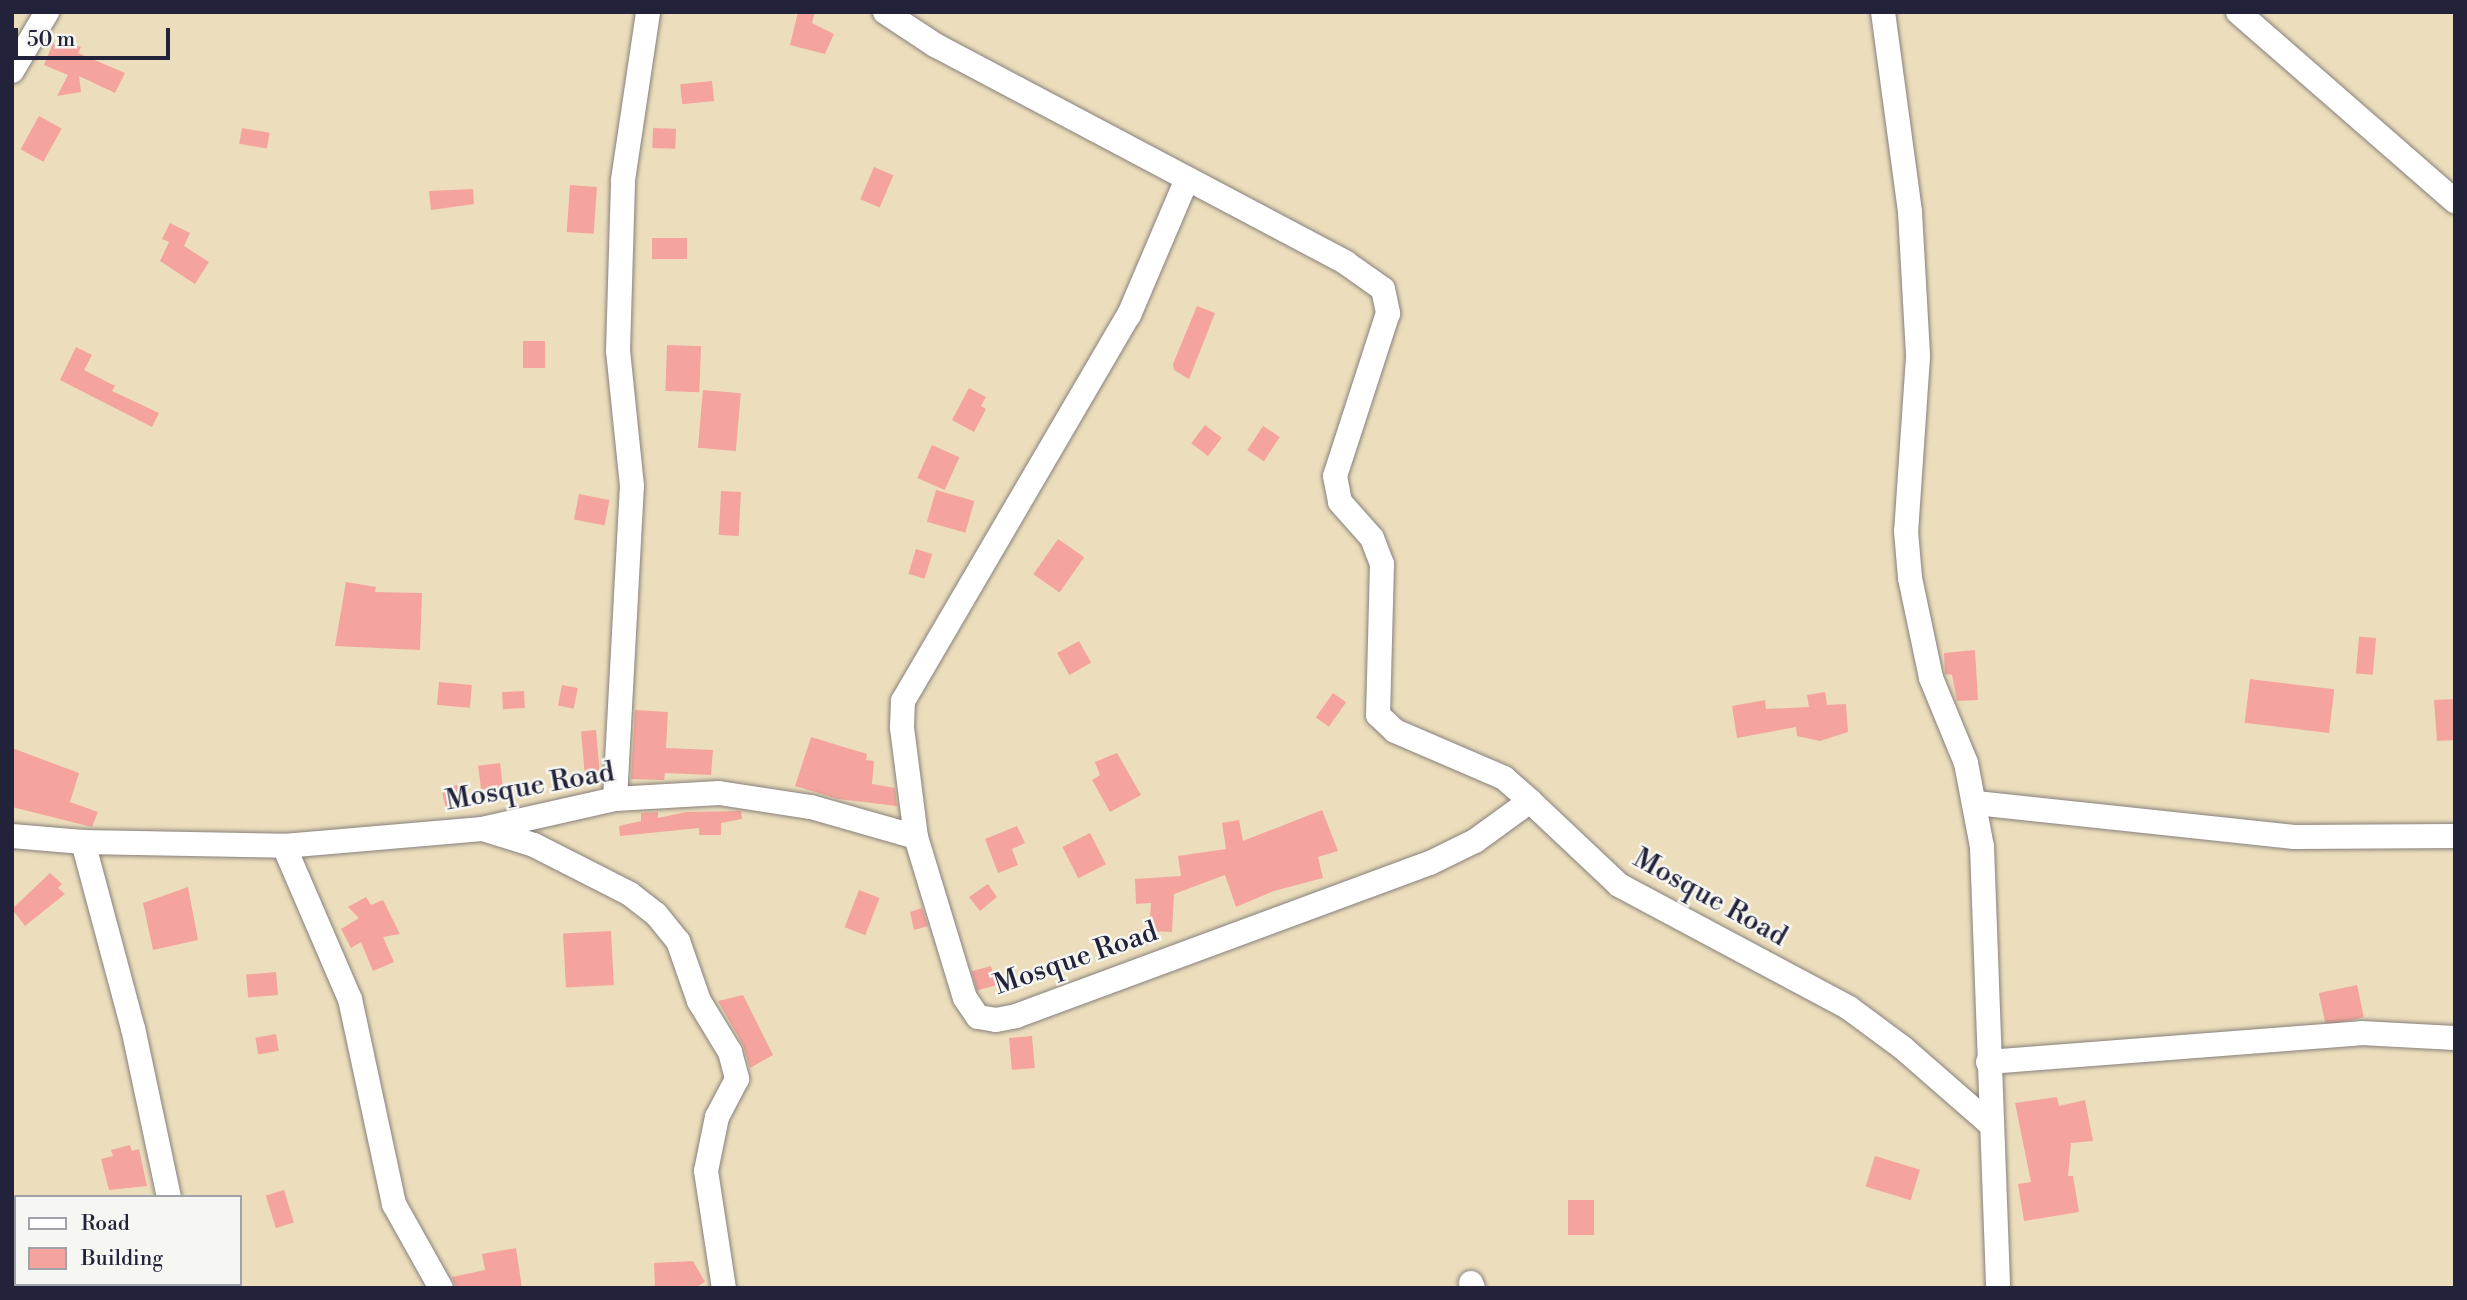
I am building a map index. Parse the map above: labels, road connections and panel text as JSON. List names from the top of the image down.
{
  "streets": {
    "street": ["Mosque Road"]
  },
  "legend": ["Road", "Building"],
  "scale_bar": "50 m"
}
